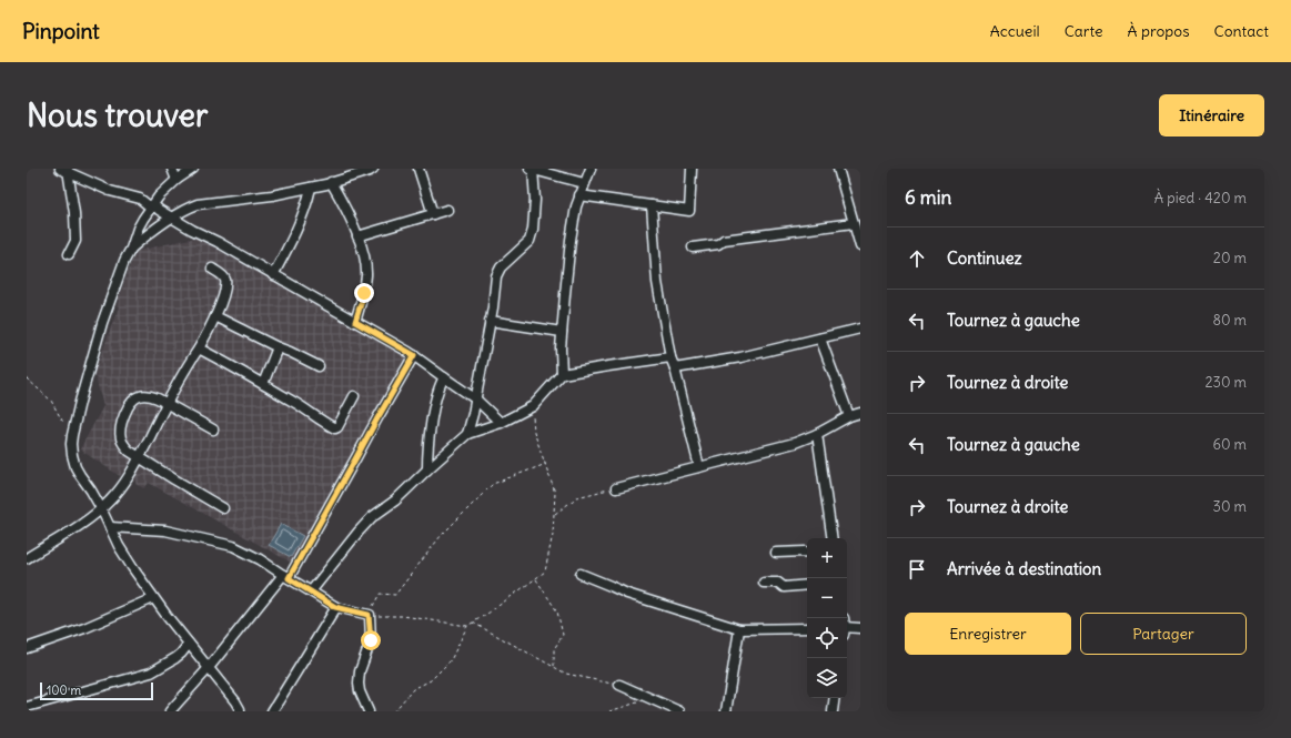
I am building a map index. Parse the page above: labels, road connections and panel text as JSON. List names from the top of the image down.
{
  "scale_bar": "100 m",
  "page": {
    "header": "Pinpoint",
    "nav": [
      "Accueil",
      "Carte",
      "À propos",
      "Contact"
    ],
    "buttons": [
      "Itinéraire",
      ["Enregistrer", "Partager"]
    ],
    "title": "Nous trouver",
    "heading": ["6 min", "À pied · 420 m"],
    "list": [
      ["Continuez", "20 m"],
      ["Tournez à gauche", "80 m"],
      ["Tournez à droite", "230 m"],
      ["Tournez à gauche", "60 m"],
      ["Tournez à droite", "30 m"],
      "Arrivée à destination"
    ],
    "map_buttons": ["+", "−"],
    "scale": "100 m"
  }
}
